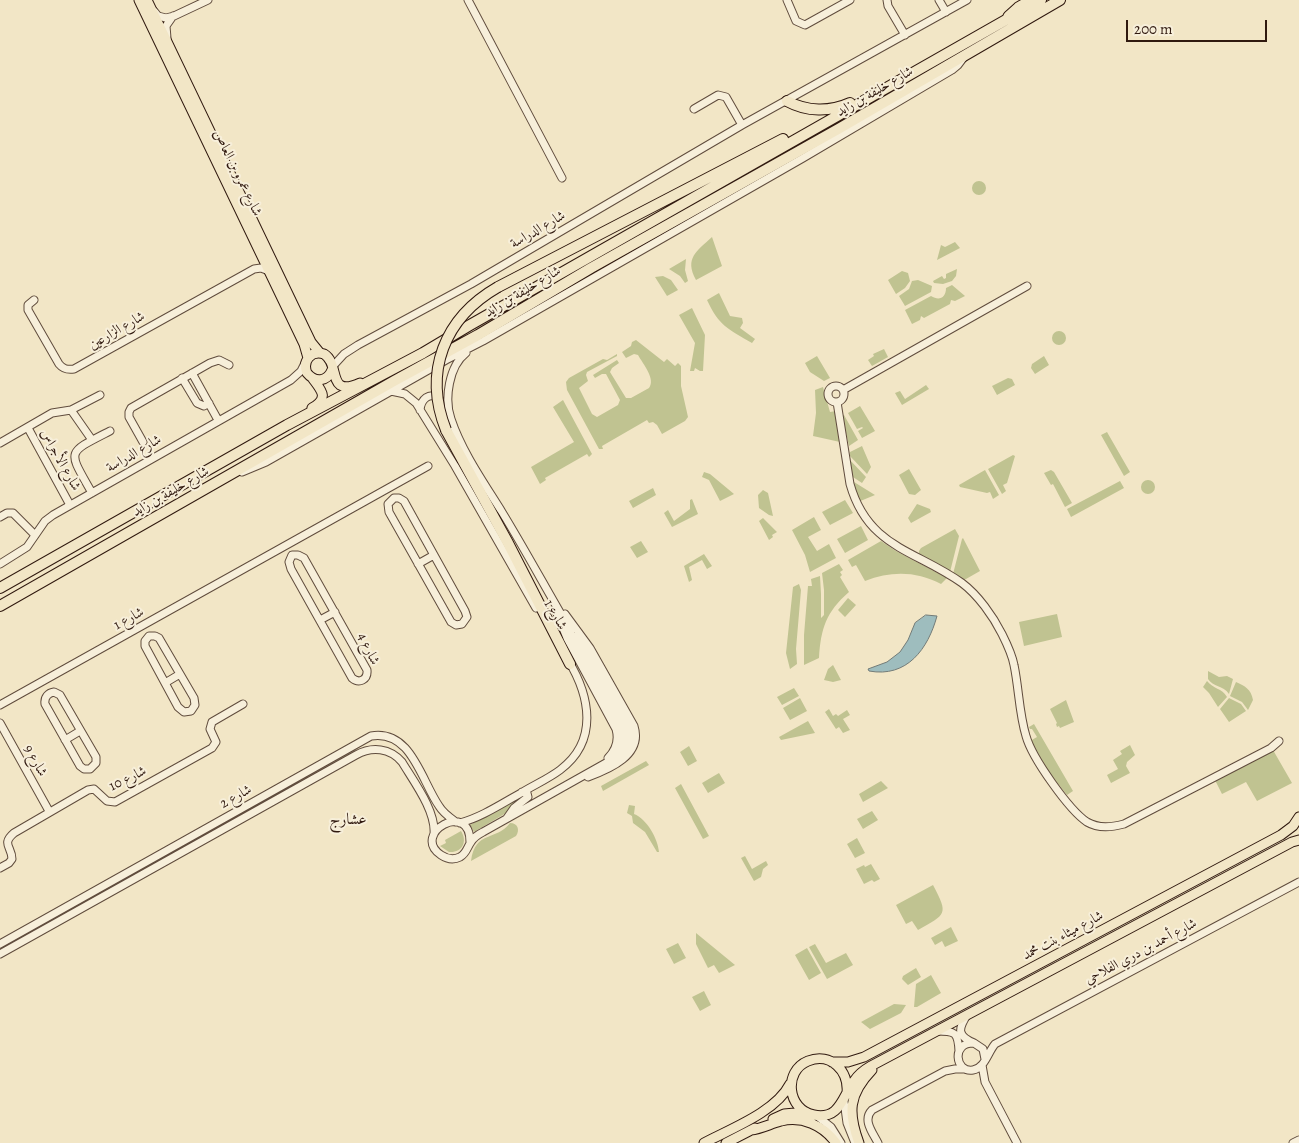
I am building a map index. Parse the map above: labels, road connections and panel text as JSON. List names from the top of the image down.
{
  "streets": {
    "highway": ["شارع خليفة بن زايد"],
    "main road": ["شارع عمرو بن العاص", "شارع ميثاء بنت محمد"],
    "street": [
      "شارع الدراسة",
      "شارع الزارعين",
      "شارع الأجراس",
      "شارع 1",
      "شارع 4",
      "شارع 9",
      "شارع 10",
      "شارع 2",
      "شارع أحمد بن دري الفلاحي"
    ]
  },
  "crossings": [
    ["شارع عمرو بن العاص", "شارع الدراسة"],
    ["شارع الدراسة", "شارع الأجراس"],
    ["شارع 1", "شارع 4"],
    ["شارع 1", "شارع 2"],
    ["شارع 9", "شارع 10"]
  ],
  "districts": ["عشارج"],
  "scale_bar": "200 m"
}
